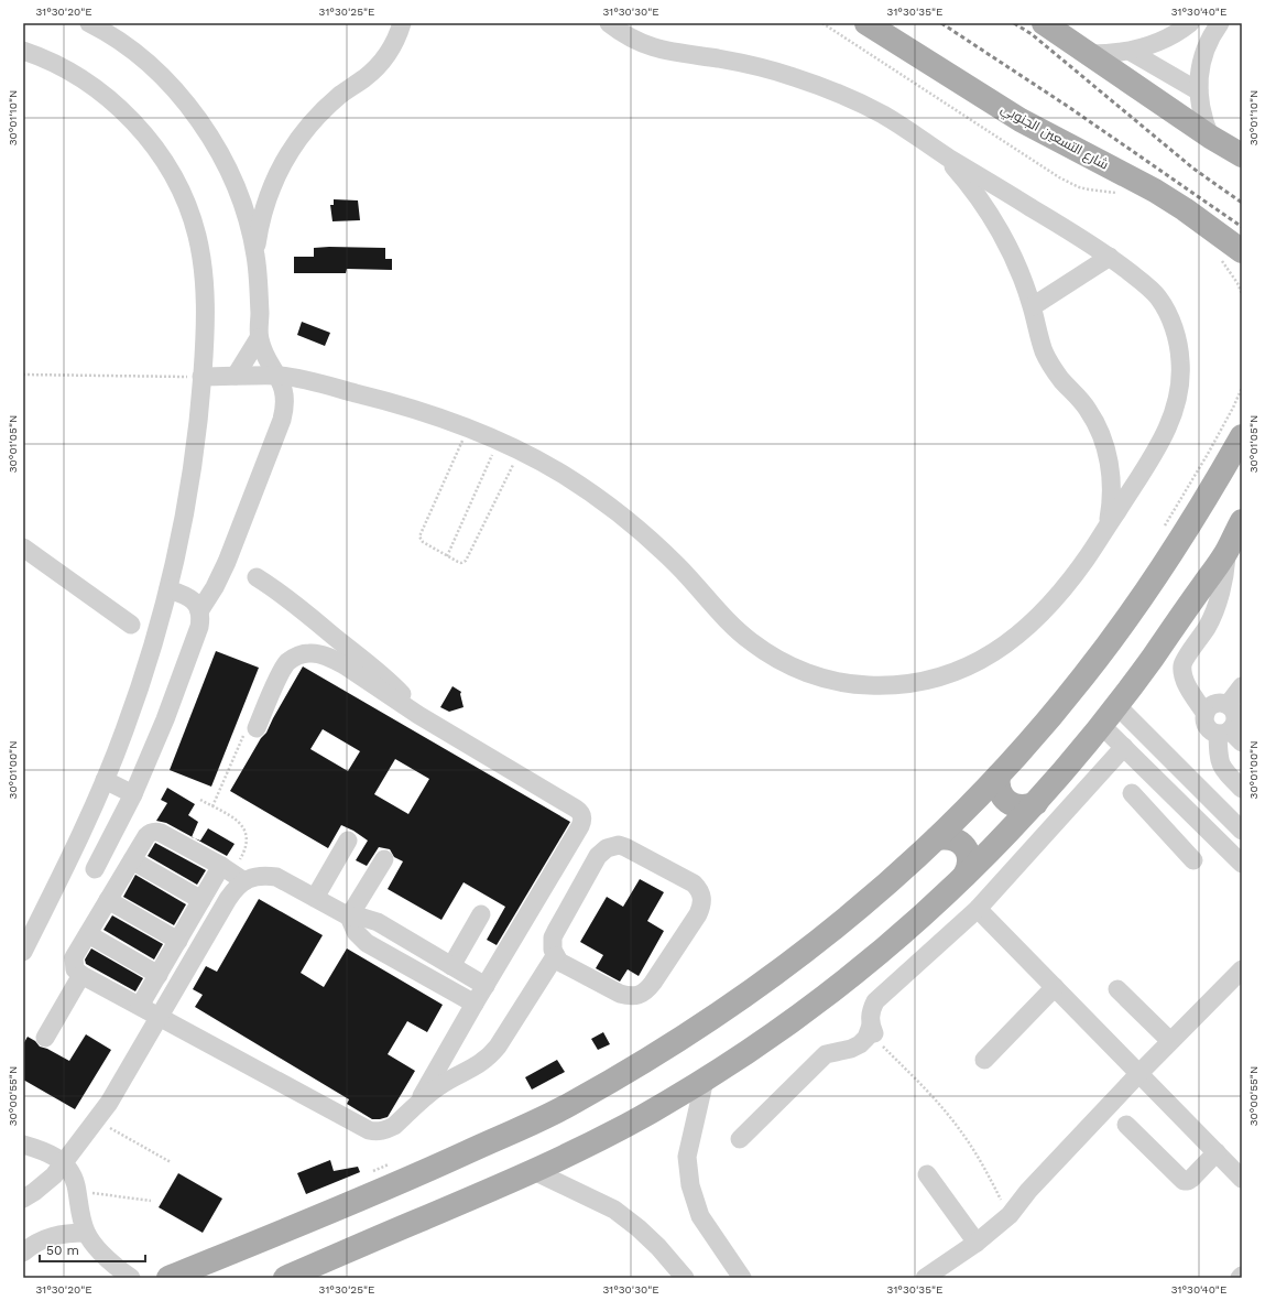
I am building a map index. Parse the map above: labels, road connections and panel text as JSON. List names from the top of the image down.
{
  "streets": {
    "main road": ["شارع التسعين الجنوبي"]
  },
  "scale_bar": "50 m",
  "coordinates": [
    "31°30'20\"E",
    "31°30'25\"E",
    "31°30'30\"E",
    "31°30'35\"E",
    "31°30'40\"E",
    "30°01'10\"N",
    "30°01'05\"N",
    "30°01'00\"N",
    "30°00'55\"N"
  ]
}
